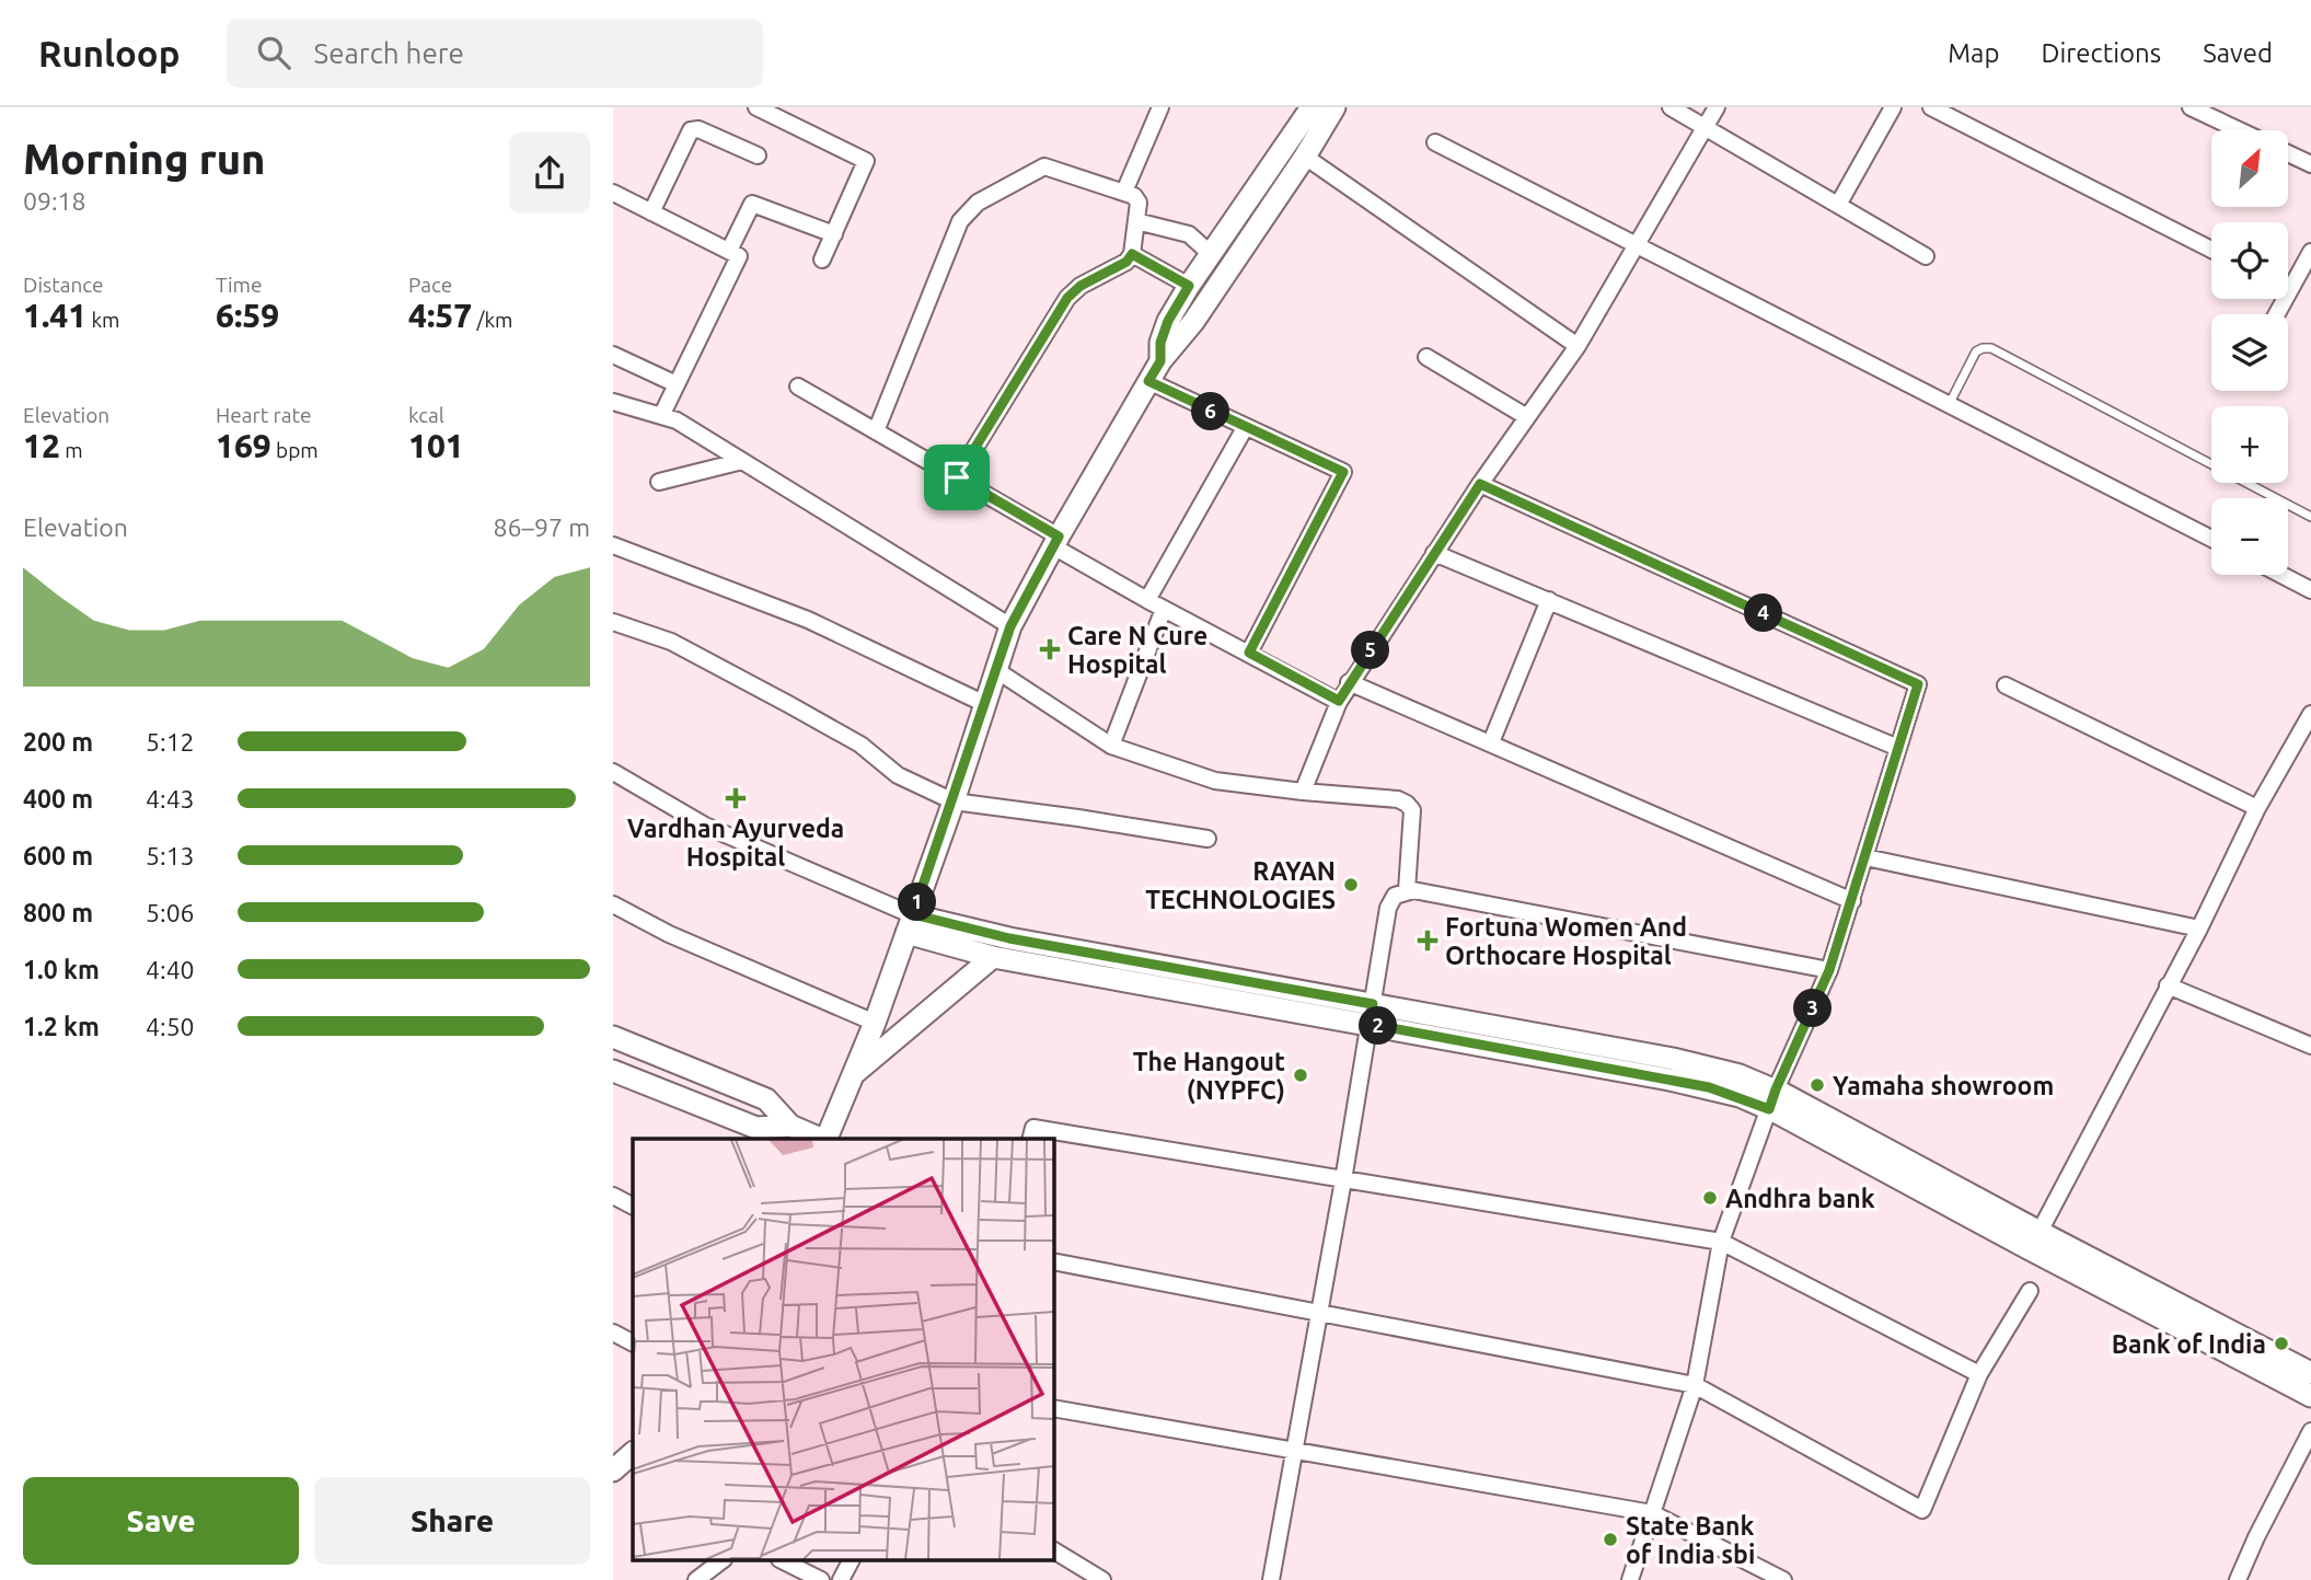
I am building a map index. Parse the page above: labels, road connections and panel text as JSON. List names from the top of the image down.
{
  "places": {
    "health": ["Care N Cure Hospital", "Vardhan Ayurveda Hospital", "Fortuna Women And Orthocare Hospital"],
    "other": [
      "RAYAN TECHNOLOGIES",
      "The Hangout (NYPFC)",
      "Yamaha showroom",
      "Andhra bank",
      "Bank of India",
      "State Bank of India sbi"
    ]
  },
  "north": "top right",
  "page": {
    "header": "Runloop",
    "search": "Search here",
    "nav": ["Map", "Directions", "Saved"],
    "heading": ["Morning run", "09:18"],
    "map_buttons": ["+", "−"],
    "stats": [
      ["Distance", "1.41 km"],
      ["Time", "6:59"],
      ["Pace", "4:57 /km"],
      ["Elevation", "12 m"],
      ["Heart rate", "169 bpm"],
      ["kcal", "101"]
    ],
    "pins": [
      "6",
      "4",
      "5",
      "1",
      "3",
      "2"
    ],
    "chart": ["Elevation", "86–97 m"],
    "list": [
      {
        "name": "200 m",
        "note": "5:12"
      },
      {
        "name": "400 m",
        "note": "4:43"
      },
      {
        "name": "600 m",
        "note": "5:13"
      },
      {
        "name": "800 m",
        "note": "5:06"
      },
      {
        "name": "1.0 km",
        "note": "4:40"
      },
      {
        "name": "1.2 km",
        "note": "4:50"
      }
    ],
    "buttons": ["Save", "Share"]
  }
}
